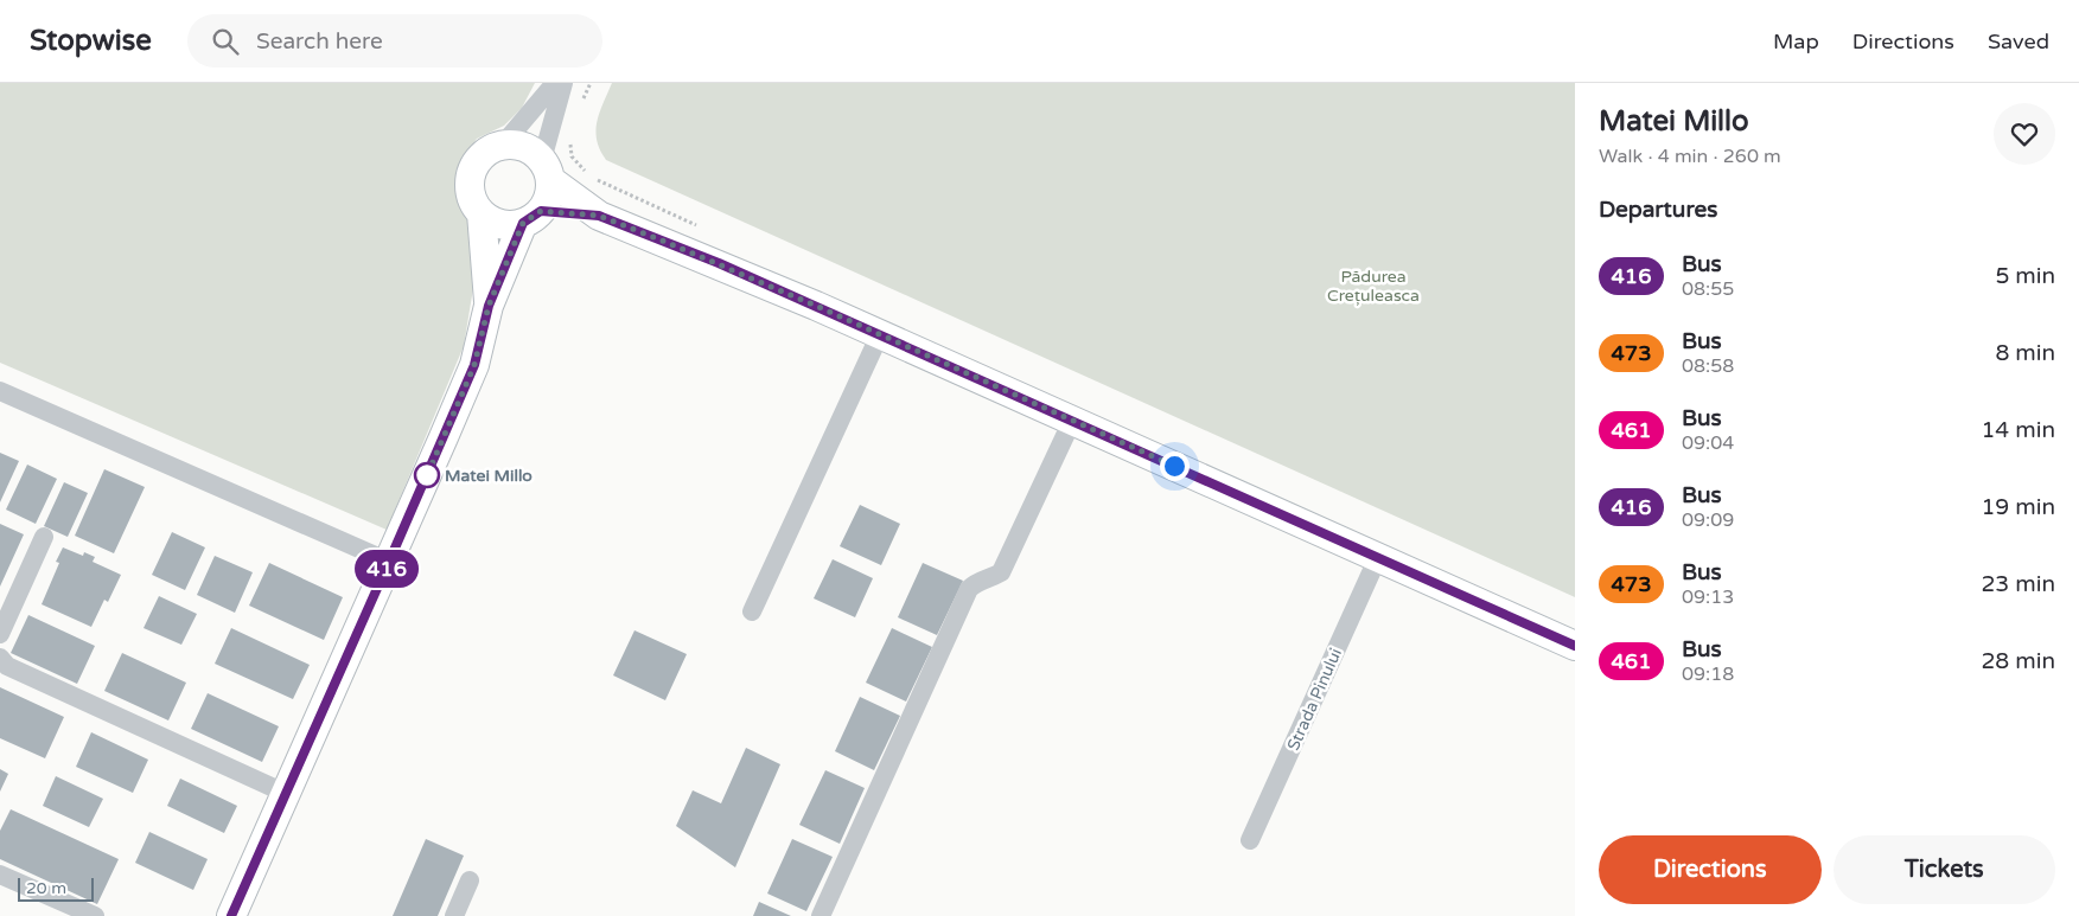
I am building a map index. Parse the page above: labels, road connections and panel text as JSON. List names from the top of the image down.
{
  "streets": {
    "street": ["Strada Pinului"]
  },
  "parks": ["Pădurea Crețuleasca"],
  "places": ["Matei Millo"],
  "lines": ["bus line 416"],
  "scale_bar": "20 m",
  "page": {
    "header": "Stopwise",
    "search": "Search here",
    "nav": ["Map", "Directions", "Saved"],
    "on_map": "416",
    "heading": [
      ["Matei Millo", "Walk · 4 min · 260 m"],
      "Departures"
    ],
    "list": [
      {
        "mark": "416",
        "name": "Bus",
        "note": "08:55",
        "value": "5 min"
      },
      {
        "mark": "473",
        "name": "Bus",
        "note": "08:58",
        "value": "8 min"
      },
      {
        "mark": "461",
        "name": "Bus",
        "note": "09:04",
        "value": "14 min"
      },
      {
        "mark": "416",
        "name": "Bus",
        "note": "09:09",
        "value": "19 min"
      },
      {
        "mark": "473",
        "name": "Bus",
        "note": "09:13",
        "value": "23 min"
      },
      {
        "mark": "461",
        "name": "Bus",
        "note": "09:18",
        "value": "28 min"
      }
    ],
    "buttons": ["Directions", "Tickets"],
    "scale": "20 m"
  }
}
